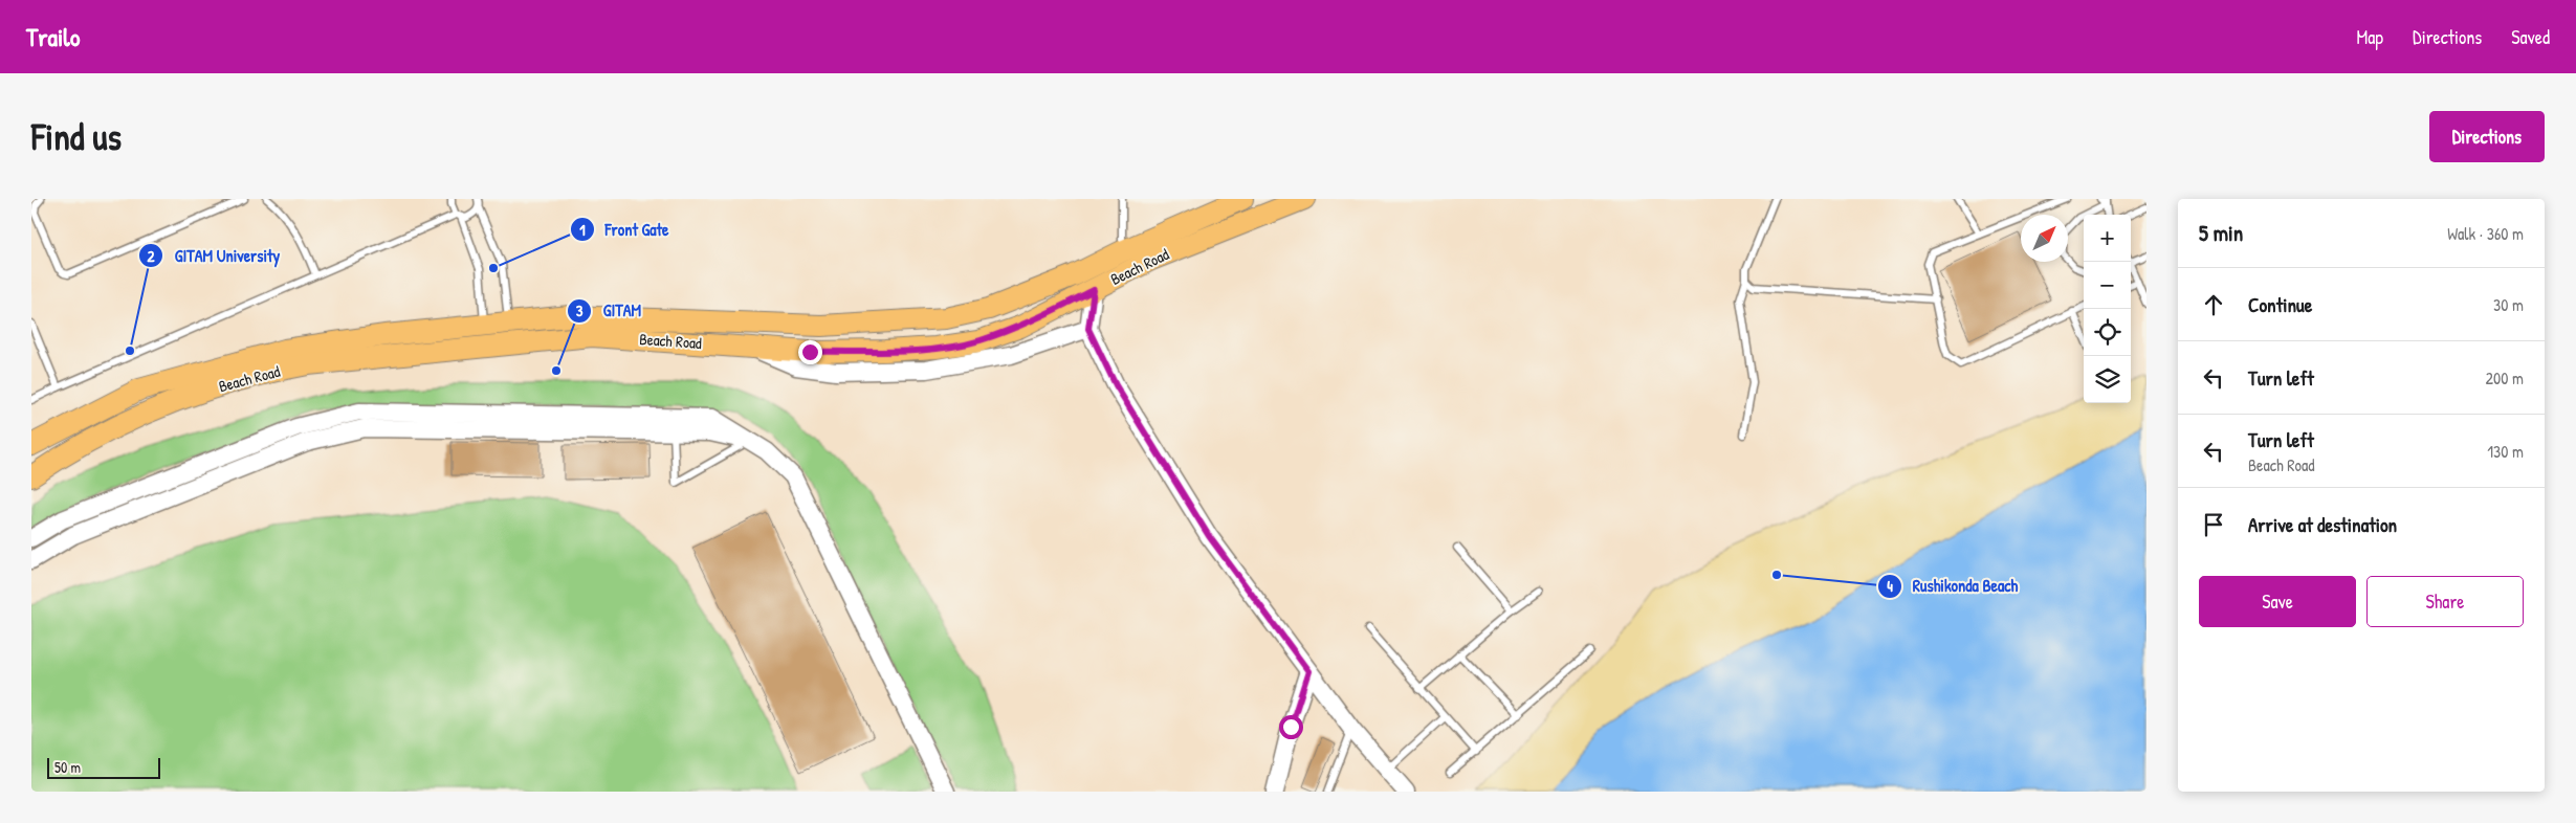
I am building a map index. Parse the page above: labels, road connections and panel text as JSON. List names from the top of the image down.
{
  "streets": {
    "main road": ["Beach Road"]
  },
  "places": [
    "Front Gate",
    "GITAM University",
    "GITAM",
    "Rushikonda Beach"
  ],
  "scale_bar": "50 m",
  "north": "top right",
  "page": {
    "header": "Trailo",
    "nav": ["Map", "Directions", "Saved"],
    "buttons": [
      "Directions",
      ["Save", "Share"]
    ],
    "title": "Find us",
    "heading": ["5 min", "Walk · 360 m"],
    "map_buttons": ["+", "−"],
    "list": [
      ["Continue", "30 m"],
      ["Turn left", "200 m"],
      ["Turn left", "Beach Road", "130 m"],
      "Arrive at destination"
    ],
    "scale": "50 m"
  }
}
